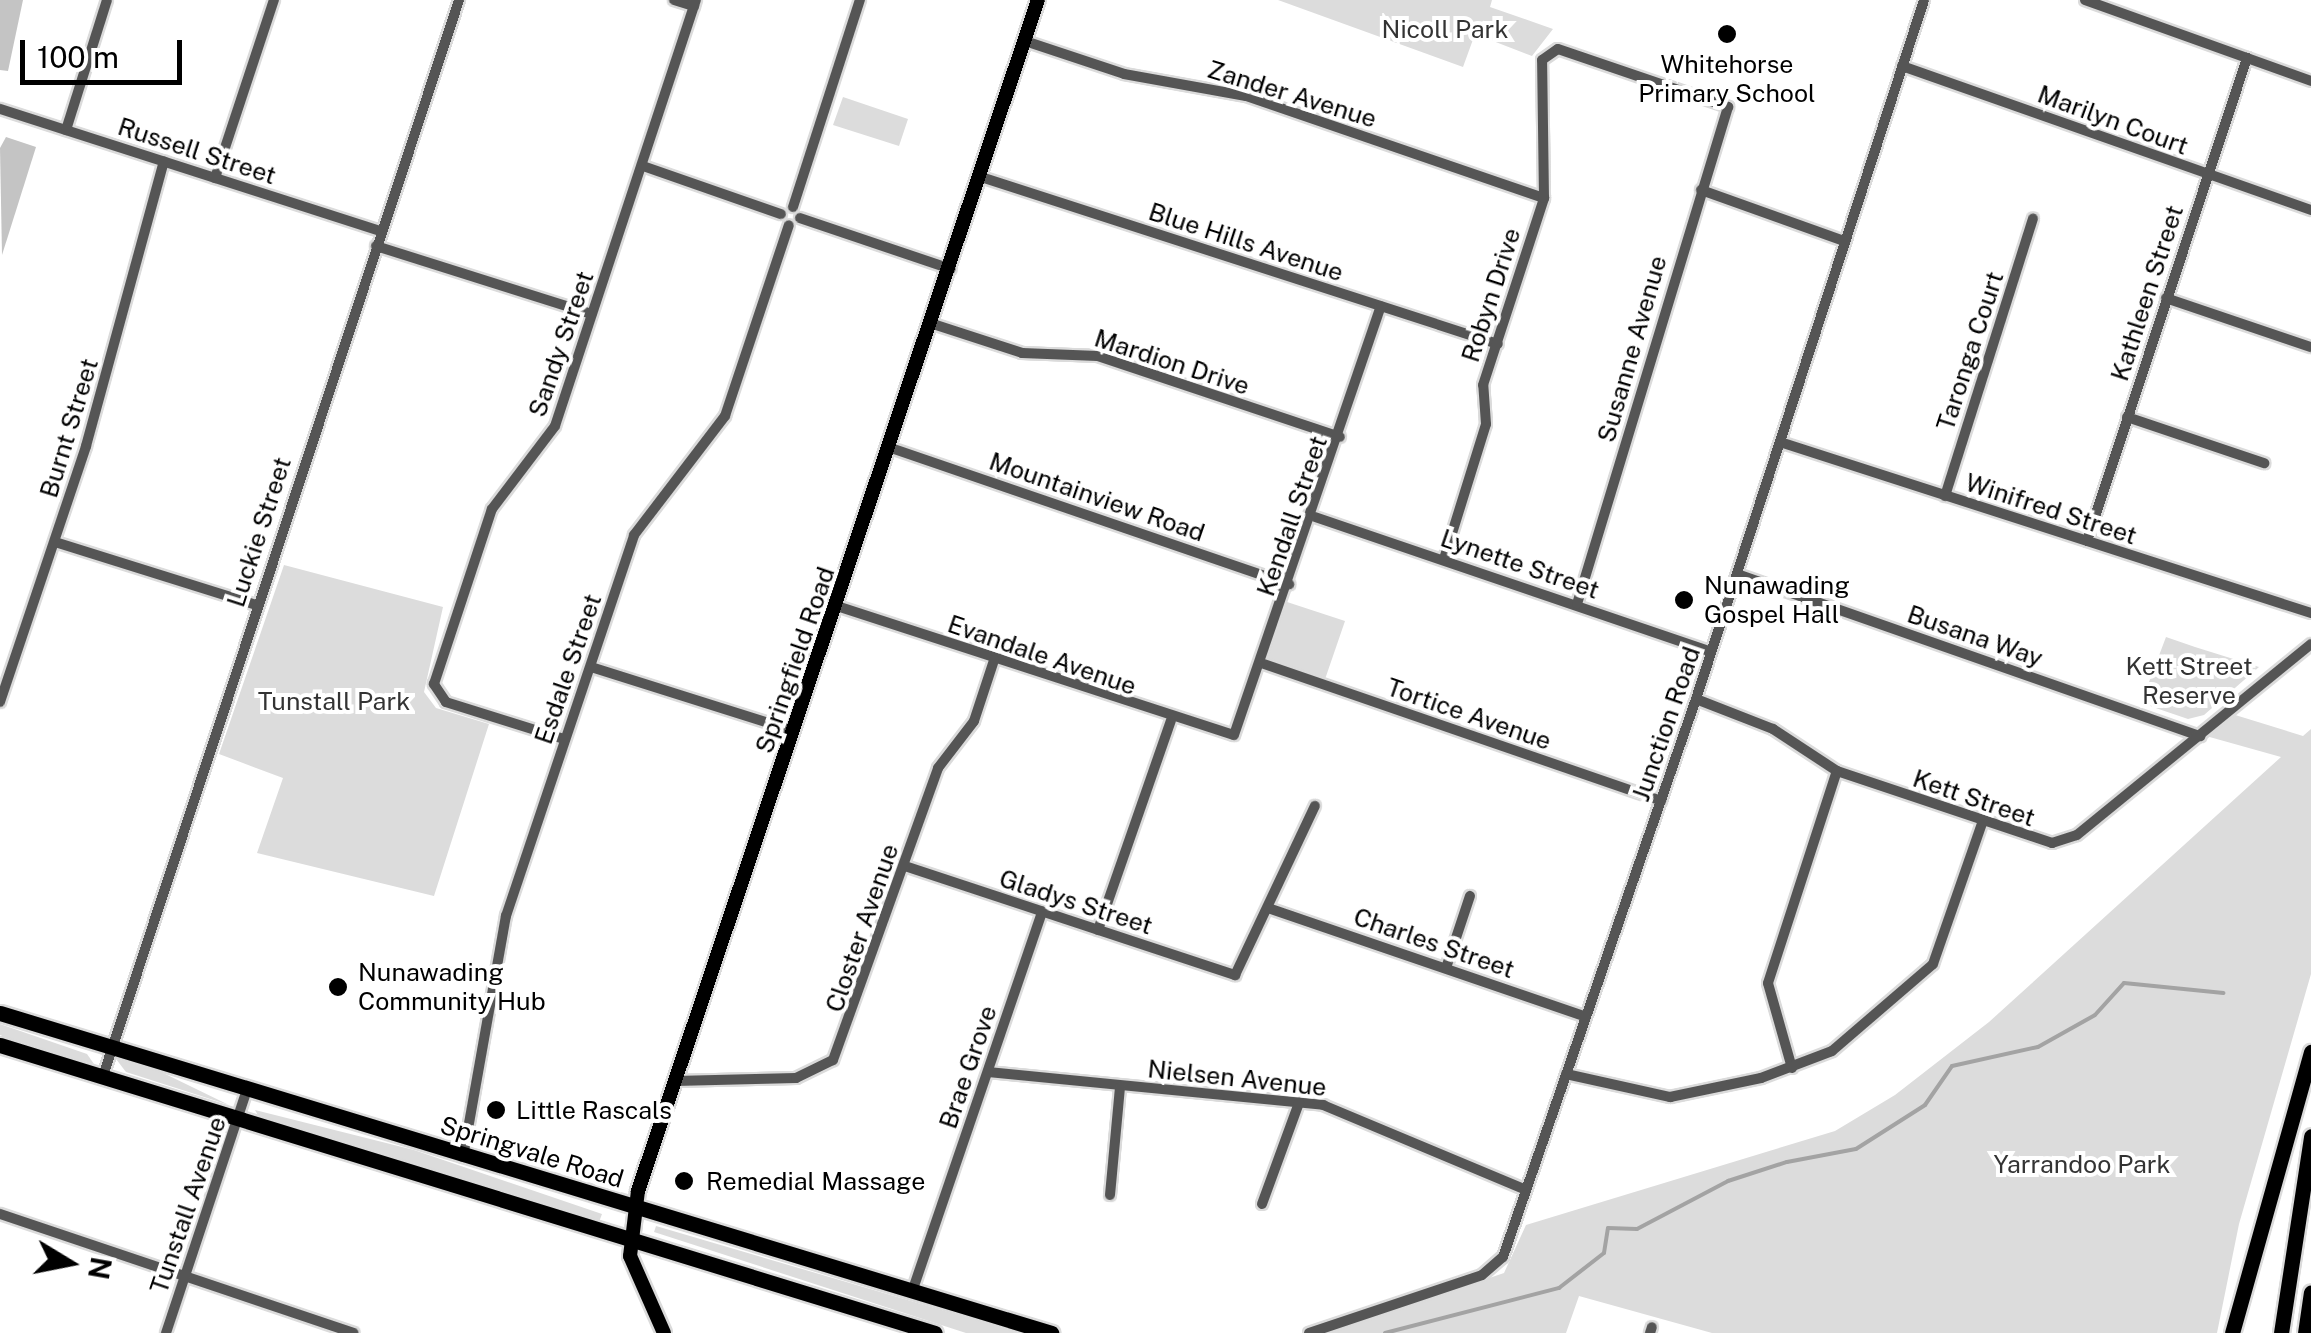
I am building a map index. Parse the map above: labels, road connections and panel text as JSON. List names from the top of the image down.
{
  "streets": {
    "highway": ["Springvale Road"],
    "main road": ["Springfield Road"],
    "street": [
      "Zander Avenue",
      "Marilyn Court",
      "Russell Street",
      "Blue Hills Avenue",
      "Kathleen Street",
      "Robyn Drive",
      "Sandy Street",
      "Susanne Avenue",
      "Taronga Court",
      "Mardion Drive",
      "Burnt Street",
      "Mountainview Road",
      "Winifred Street",
      "Kendall Street",
      "Luckie Street",
      "Lynette Street",
      "Busana Way",
      "Evandale Avenue",
      "Esdale Street",
      "Tortice Avenue",
      "Junction Road",
      "Kett Street",
      "Gladys Street",
      "Closter Avenue",
      "Charles Street",
      "Brae Grove",
      "Nielsen Avenue",
      "Tunstall Avenue"
    ]
  },
  "crossings": [
    ["Zander Avenue", "Robyn Drive"],
    ["Zander Avenue", "Springfield Road"],
    ["Marilyn Court", "Kathleen Street"],
    ["Marilyn Court", "Junction Road"],
    ["Russell Street", "Burnt Street"],
    ["Russell Street", "Luckie Street"],
    ["Blue Hills Avenue", "Robyn Drive"],
    ["Blue Hills Avenue", "Kendall Street"],
    ["Blue Hills Avenue", "Springfield Road"],
    ["Kathleen Street", "Winifred Street"],
    ["Robyn Drive", "Susanne Avenue"],
    ["Robyn Drive", "Lynette Street"],
    ["Sandy Street", "Esdale Street"],
    ["Susanne Avenue", "Lynette Street"],
    ["Taronga Court", "Winifred Street"],
    ["Mardion Drive", "Kendall Street"],
    ["Mardion Drive", "Springfield Road"],
    ["Mountainview Road", "Kendall Street"],
    ["Mountainview Road", "Springfield Road"],
    ["Winifred Street", "Junction Road"],
    ["Kendall Street", "Lynette Street"],
    ["Kendall Street", "Evandale Avenue"],
    ["Kendall Street", "Tortice Avenue"],
    ["Luckie Street", "Springvale Road"],
    ["Lynette Street", "Junction Road"],
    ["Busana Way", "Junction Road"],
    ["Busana Way", "Kett Street"],
    ["Evandale Avenue", "Springfield Road"],
    ["Evandale Avenue", "Closter Avenue"],
    ["Springfield Road", "Closter Avenue"],
    ["Springfield Road", "Springvale Road"],
    ["Esdale Street", "Springvale Road"],
    ["Tortice Avenue", "Junction Road"],
    ["Junction Road", "Kett Street"],
    ["Junction Road", "Charles Street"],
    ["Junction Road", "Nielsen Avenue"],
    ["Gladys Street", "Closter Avenue"],
    ["Gladys Street", "Charles Street"],
    ["Gladys Street", "Brae Grove"],
    ["Brae Grove", "Nielsen Avenue"],
    ["Brae Grove", "Springvale Road"],
    ["Springvale Road", "Tunstall Avenue"]
  ],
  "parks": [
    "Nicoll Park",
    "Kett Street Reserve",
    "Tunstall Park",
    "Yarrandoo Park"
  ],
  "places": [
    "Whitehorse Primary School",
    "Nunawading Gospel Hall",
    "Nunawading Community Hub",
    "Little Rascals",
    "Remedial Massage"
  ],
  "scale_bar": "100 m",
  "north": "right"
}
